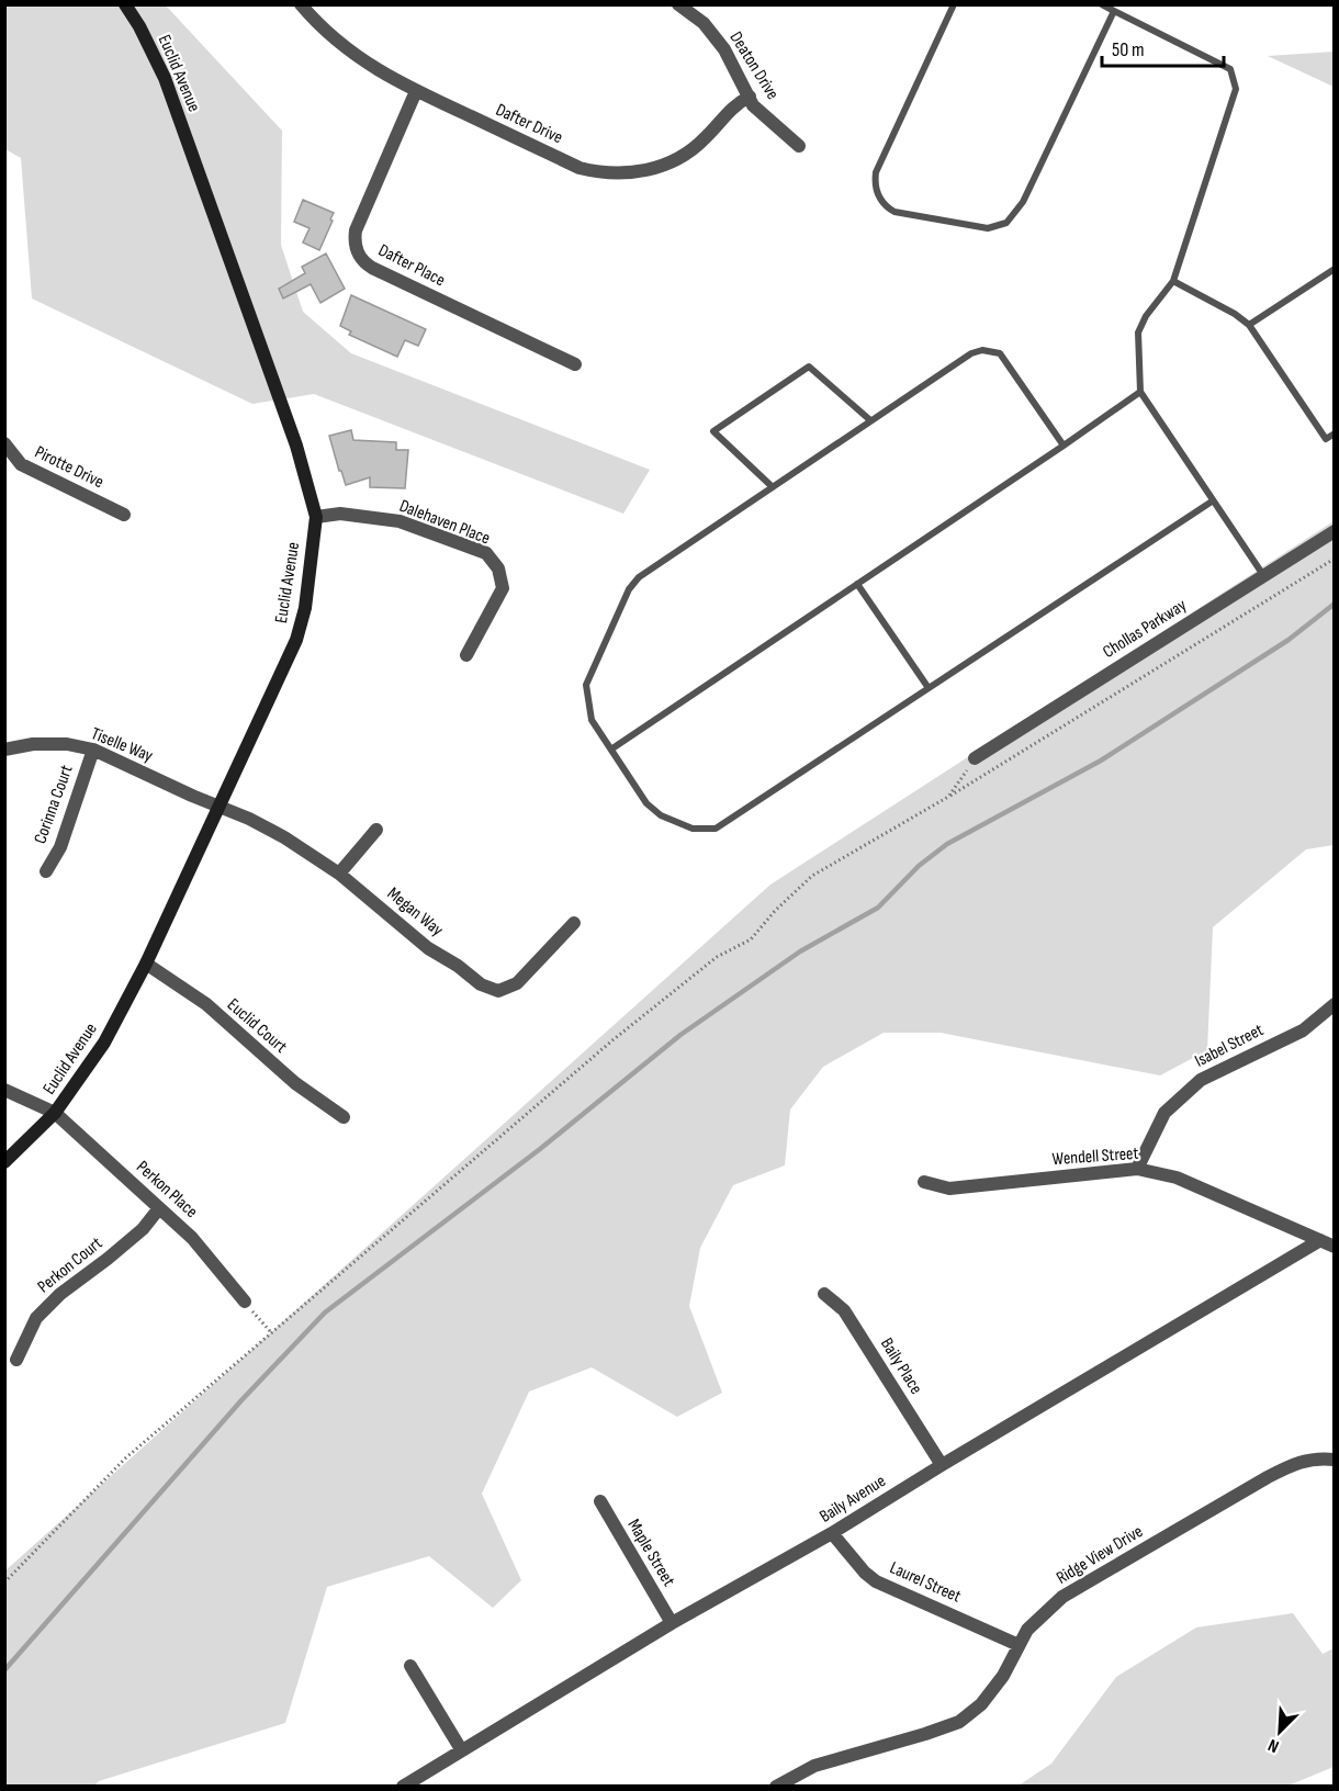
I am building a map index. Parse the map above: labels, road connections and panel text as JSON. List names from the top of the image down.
{
  "streets": {
    "main road": ["Euclid Avenue"],
    "street": [
      "Deaton Drive",
      "Dafter Drive",
      "Dafter Place",
      "Pirotte Drive",
      "Dalehaven Place",
      "Chollas Parkway",
      "Tiselle Way",
      "Corinna Court",
      "Megan Way",
      "Euclid Court",
      "Isabel Street",
      "Wendell Street",
      "Perkon Place",
      "Perkon Court",
      "Baily Place",
      "Baily Avenue",
      "Maple Street",
      "Ridge View Drive",
      "Laurel Street"
    ]
  },
  "crossings": [
    ["Deaton Drive", "Dafter Drive"],
    ["Euclid Avenue", "Dalehaven Place"],
    ["Euclid Avenue", "Tiselle Way"],
    ["Euclid Avenue", "Megan Way"],
    ["Euclid Avenue", "Euclid Court"],
    ["Euclid Avenue", "Perkon Place"],
    ["Dafter Drive", "Dafter Place"],
    ["Tiselle Way", "Corinna Court"],
    ["Tiselle Way", "Megan Way"],
    ["Isabel Street", "Wendell Street"],
    ["Wendell Street", "Baily Avenue"],
    ["Perkon Place", "Perkon Court"],
    ["Baily Place", "Baily Avenue"],
    ["Baily Avenue", "Maple Street"],
    ["Baily Avenue", "Laurel Street"],
    ["Ridge View Drive", "Laurel Street"]
  ],
  "scale_bar": "50 m",
  "north": "bottom left"
}
